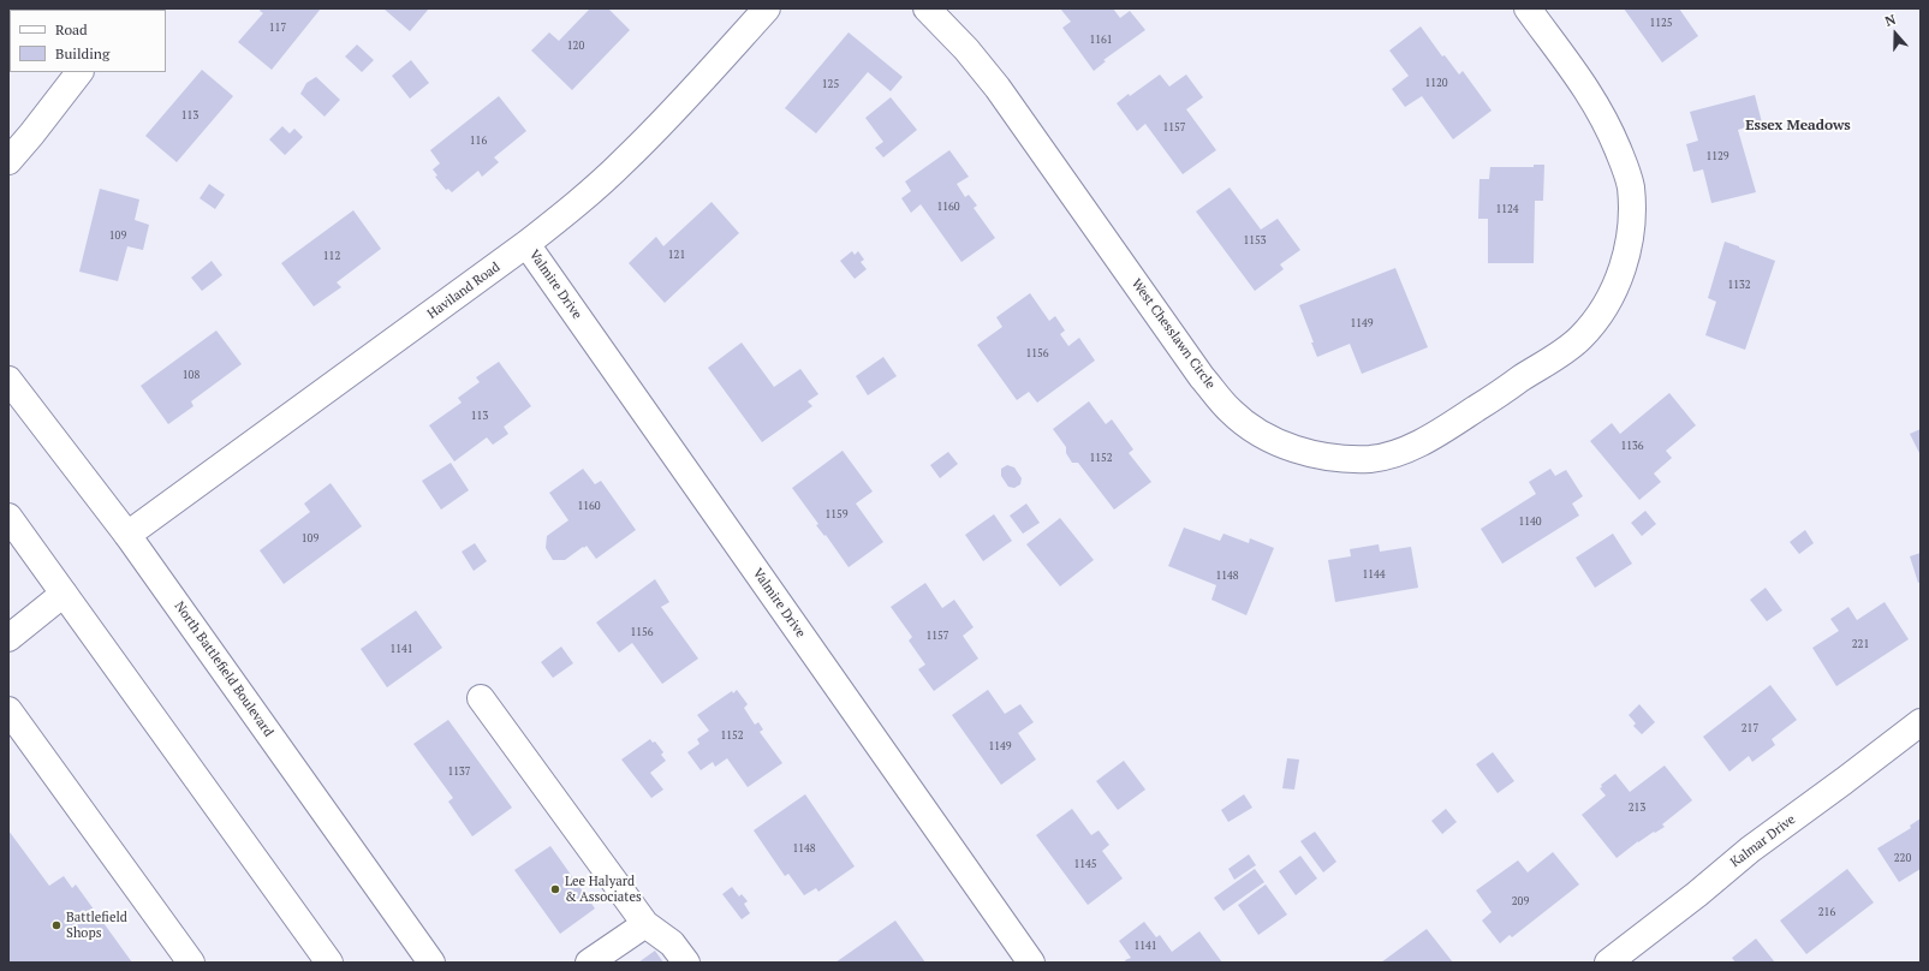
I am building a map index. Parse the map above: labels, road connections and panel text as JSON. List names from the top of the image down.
{
  "streets": {
    "street": [
      "Valmire Drive",
      "Haviland Road",
      "West Chesslawn Circle",
      "North Battlefield Boulevard",
      "Kalmar Drive"
    ]
  },
  "crossings": [
    ["Valmire Drive", "Haviland Road"],
    ["Haviland Road", "North Battlefield Boulevard"]
  ],
  "districts": ["Essex Meadows"],
  "places": ["Lee Halyard & Associates", "Battlefield Shops"],
  "house_numbers": [
    "1125",
    "117",
    "1161",
    "120",
    "1120",
    "125",
    "113",
    "1157",
    "116",
    "1129",
    "1160",
    "1124",
    "109",
    "1153",
    "121",
    "112",
    "1132",
    "1149",
    "1156",
    "108",
    "113",
    "1136",
    "1152",
    "1160",
    "1159",
    "1140",
    "109",
    "1144",
    "1148",
    "1156",
    "1157",
    "221",
    "1141",
    "217",
    "1152",
    "1149",
    "1137",
    "213",
    "1148",
    "220",
    "1145",
    "209",
    "216",
    "1141"
  ],
  "legend": ["Road", "Building"],
  "north": "top"
}
